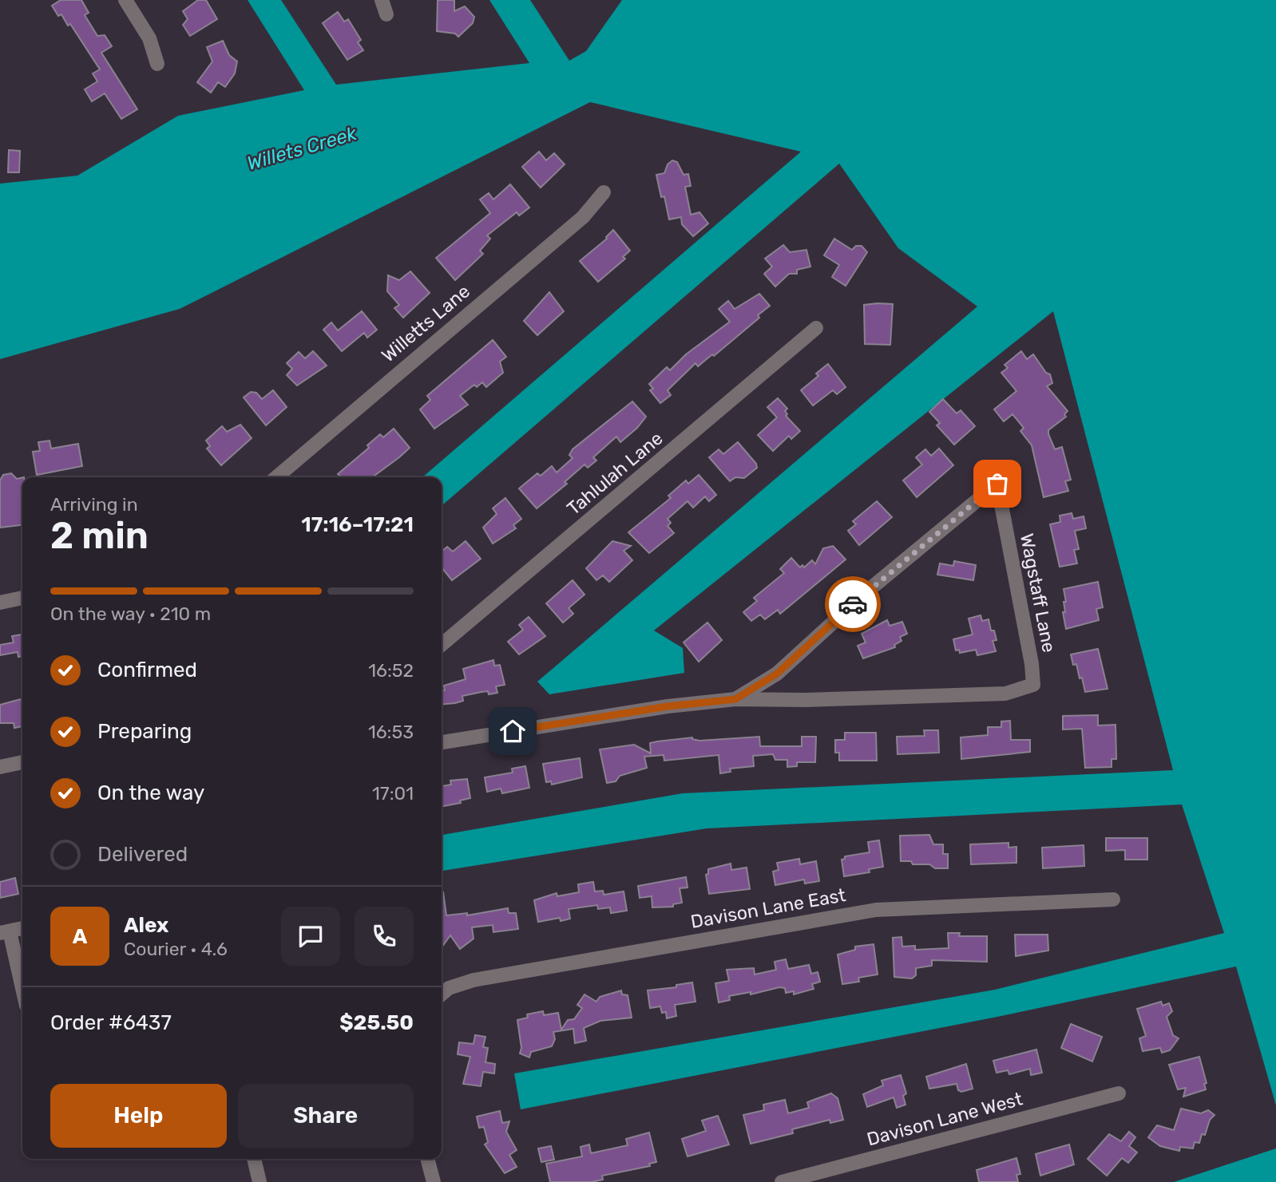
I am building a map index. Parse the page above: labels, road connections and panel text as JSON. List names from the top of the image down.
{
  "streets": {
    "street": [
      "Willetts Lane",
      "Tahlulah Lane",
      "Wagstaff Lane",
      "Davison Lane East",
      "Davison Lane West"
    ]
  },
  "water": ["Willets Creek"],
  "page": {
    "heading": ["2 min", "Arriving in", "17:16–17:21"],
    "panel": [
      "Alex",
      "Courier · 4.6",
      "Order #6437",
      "$25.50"
    ],
    "bar": "On the way · 210 m",
    "list": [
      ["Confirmed", "16:52"],
      ["Preparing", "16:53"],
      ["On the way", "17:01"],
      "Delivered"
    ],
    "round": "A",
    "buttons": ["Help", "Share"]
  }
}
